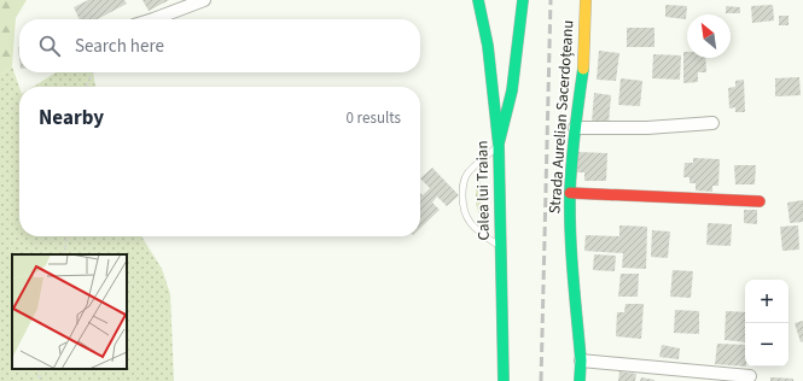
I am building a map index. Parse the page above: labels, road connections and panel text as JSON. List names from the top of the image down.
{
  "streets": {
    "street": ["Strada Aurelian Sacerdoțeanu", "Calea lui Traian"]
  },
  "north": "top left",
  "page": {
    "search": "Search here",
    "heading": ["Nearby", "0 results"],
    "map_buttons": ["+", "−"]
  }
}
